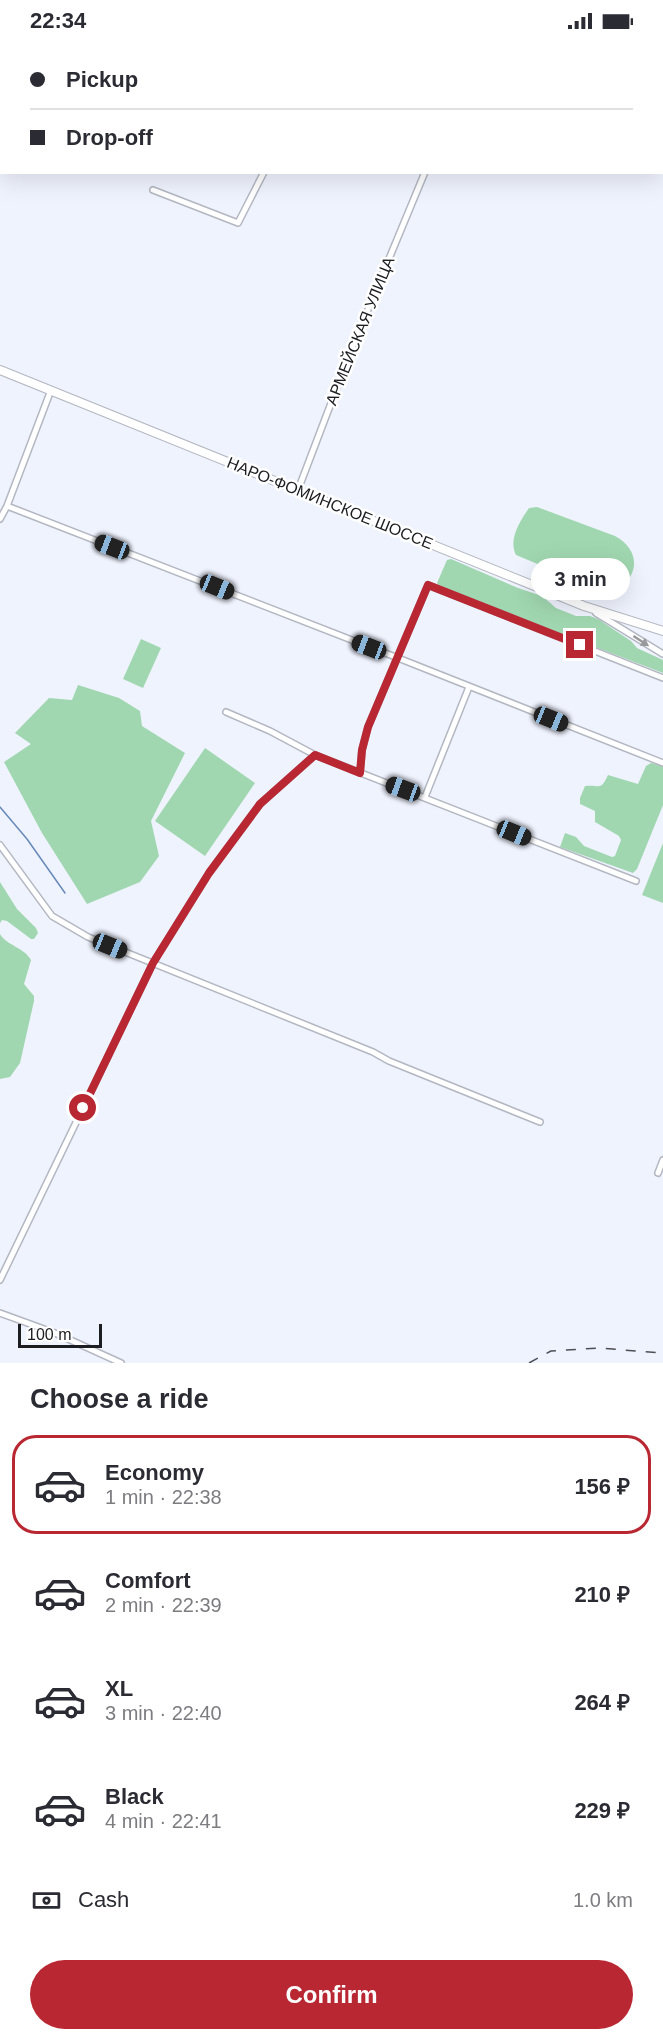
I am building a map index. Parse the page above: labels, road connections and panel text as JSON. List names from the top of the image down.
{
  "streets": {
    "main road": ["НАРО-ФОМИНСКОЕ ШОССЕ"],
    "street": ["АРМЕЙСКАЯ УЛИЦА"]
  },
  "crossings": [
    ["АРМЕЙСКАЯ УЛИЦА", "НАРО-ФОМИНСКОЕ ШОССЕ"]
  ],
  "scale_bar": "100 m",
  "page": {
    "status": "22:34",
    "banner": ["Pickup", "Drop-off"],
    "bubble": "3 min",
    "scale": "100 m",
    "heading": "Choose a ride",
    "list": [
      {
        "name": "Economy",
        "note": "1 min · 22:38",
        "value": "156 ₽"
      },
      {
        "name": "Comfort",
        "note": "2 min · 22:39",
        "value": "210 ₽"
      },
      {
        "name": "XL",
        "note": "3 min · 22:40",
        "value": "264 ₽"
      },
      {
        "name": "Black",
        "note": "4 min · 22:41",
        "value": "229 ₽"
      }
    ],
    "pay": ["Cash", "1.0 km"],
    "buttons": "Confirm"
  }
}
